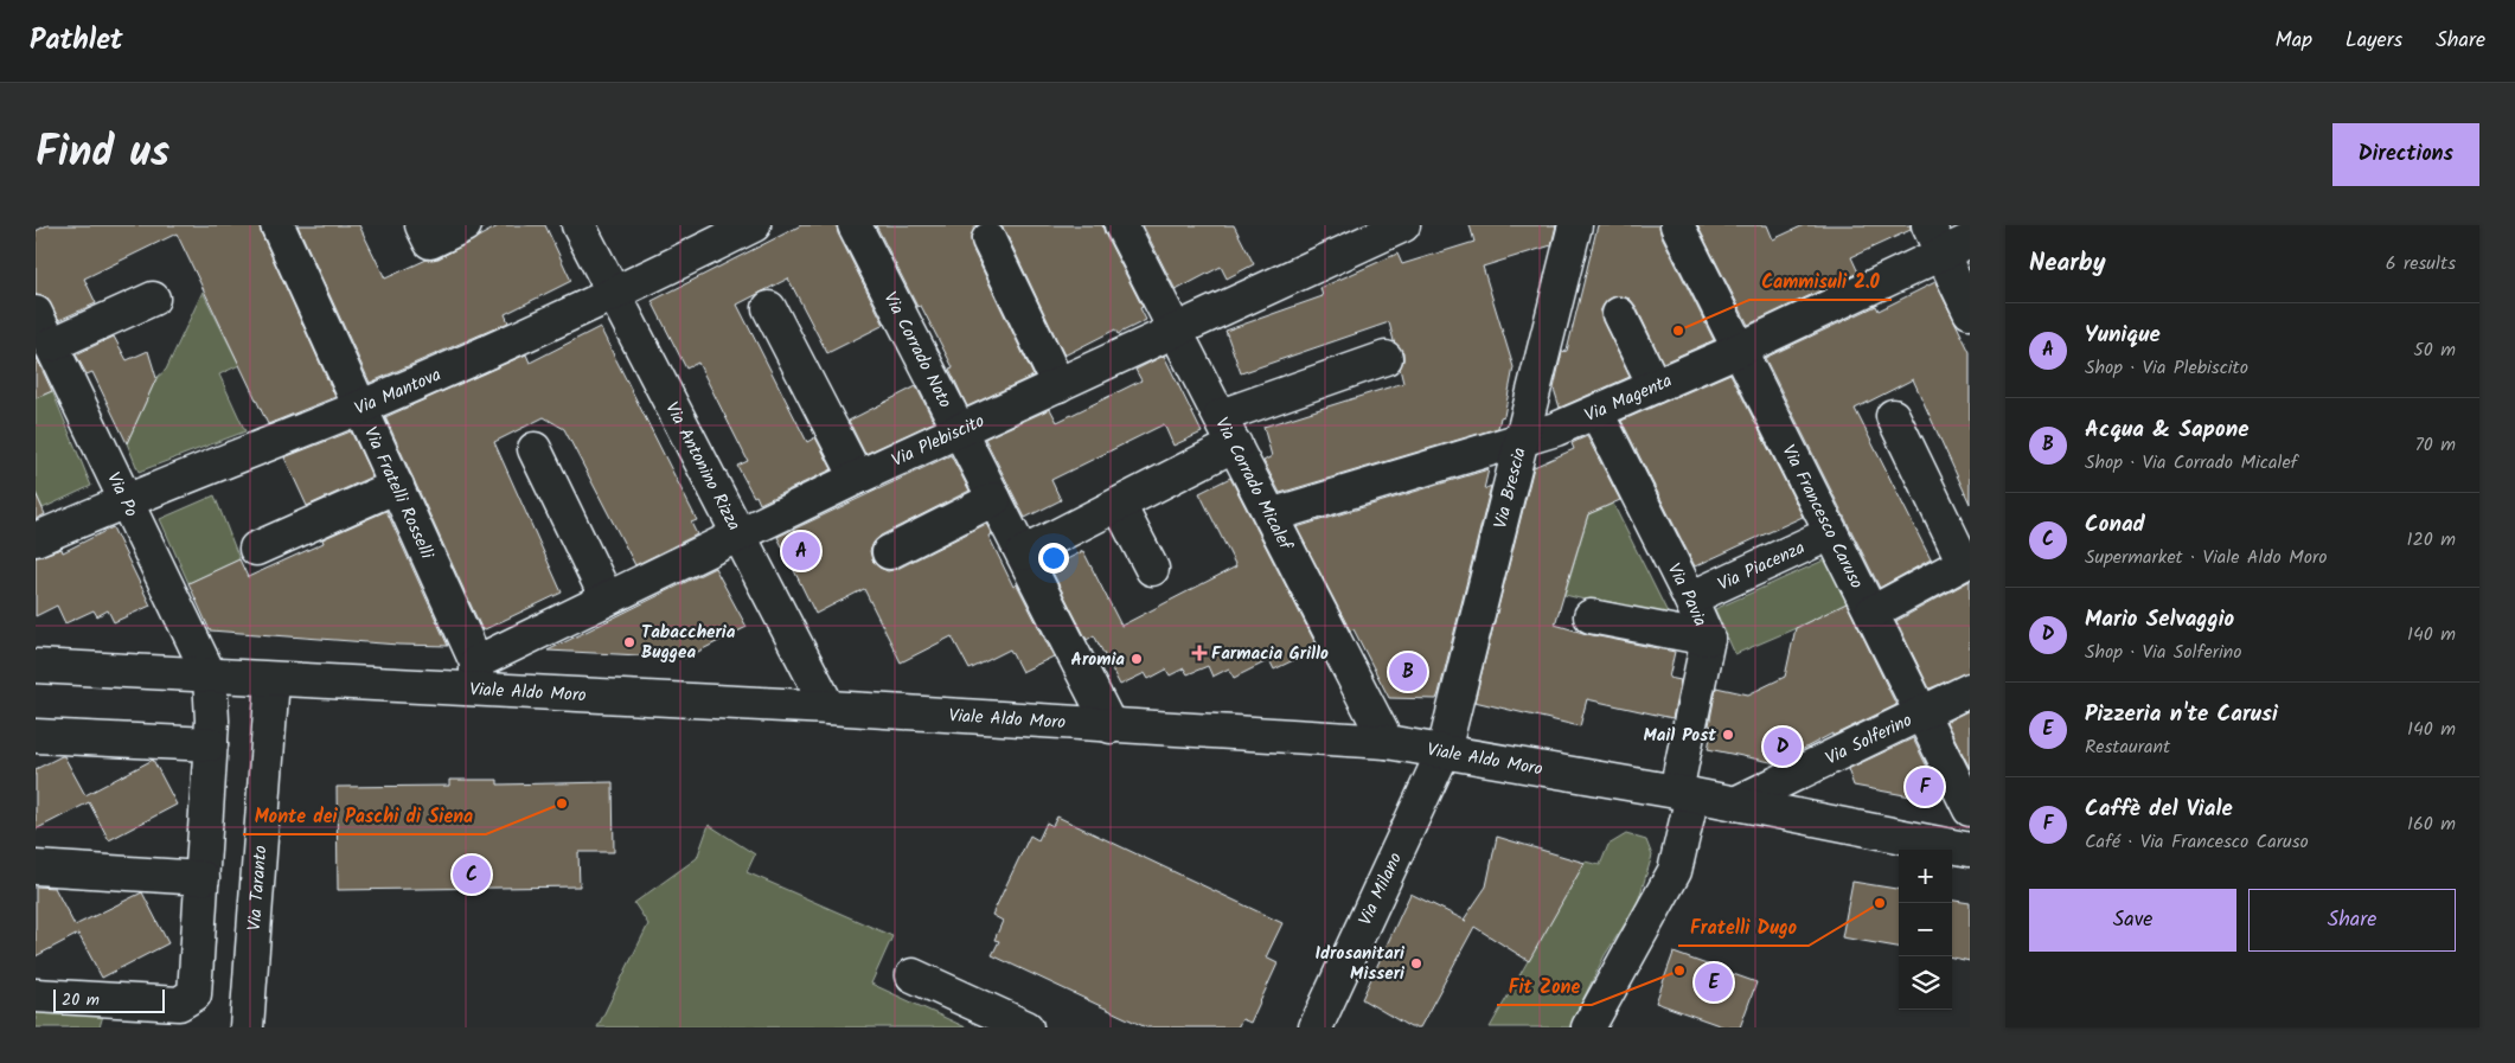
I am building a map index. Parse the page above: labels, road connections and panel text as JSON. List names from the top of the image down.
{
  "streets": {
    "street": [
      "Via Corrado Noto",
      "Via Mantova",
      "Via Magenta",
      "Via Plebiscito",
      "Via Antonino Rizza",
      "Via Corrado Micalef",
      "Via Brescia",
      "Via Fratelli Rosselli",
      "Via Po",
      "Via Francesco Caruso",
      "Via Piacenza",
      "Via Pavia",
      "Viale Aldo Moro",
      "Via Solferino",
      "Via Taranto",
      "Via Milano"
    ]
  },
  "crossings": [
    ["Via Corrado Noto", "Via Plebiscito"],
    ["Via Corrado Noto", "Viale Aldo Moro"],
    ["Via Mantova", "Via Antonino Rizza"],
    ["Via Mantova", "Via Fratelli Rosselli"],
    ["Via Mantova", "Via Po"],
    ["Via Magenta", "Via Corrado Micalef"],
    ["Via Magenta", "Via Brescia"],
    ["Via Magenta", "Via Francesco Caruso"],
    ["Via Magenta", "Via Pavia"],
    ["Via Plebiscito", "Via Antonino Rizza"],
    ["Via Plebiscito", "Via Corrado Micalef"],
    ["Via Plebiscito", "Via Fratelli Rosselli"],
    ["Via Plebiscito", "Viale Aldo Moro"],
    ["Via Antonino Rizza", "Viale Aldo Moro"],
    ["Via Corrado Micalef", "Viale Aldo Moro"],
    ["Via Brescia", "Viale Aldo Moro"],
    ["Via Brescia", "Via Milano"],
    ["Via Fratelli Rosselli", "Viale Aldo Moro"],
    ["Via Po", "Viale Aldo Moro"],
    ["Via Francesco Caruso", "Via Piacenza"],
    ["Via Francesco Caruso", "Via Solferino"],
    ["Via Piacenza", "Via Pavia"],
    ["Via Pavia", "Viale Aldo Moro"],
    ["Viale Aldo Moro", "Via Solferino"],
    ["Viale Aldo Moro", "Via Taranto"],
    ["Viale Aldo Moro", "Via Milano"]
  ],
  "places": {
    "other": [
      "Cammisuli 2.0",
      "Tabaccheria Buggea",
      "Aromia",
      "Mail Post",
      "Monte dei Paschi di Siena",
      "Fratelli Dugo",
      "Idrosanitari Misseri",
      "Fit Zone"
    ],
    "health": ["Farmacia Grillo"]
  },
  "scale_bar": "20 m",
  "page": {
    "header": "Pathlet",
    "nav": ["Map", "Layers", "Share"],
    "title": "Find us",
    "buttons": [
      "Directions",
      ["Save", "Share"]
    ],
    "heading": ["Nearby", "6 results"],
    "list": [
      {
        "mark": "A",
        "name": "Yunique",
        "note": "Shop · Via Plebiscito",
        "value": "50 m"
      },
      {
        "mark": "B",
        "name": "Acqua & Sapone",
        "note": "Shop · Via Corrado Micalef",
        "value": "70 m"
      },
      {
        "mark": "C",
        "name": "Conad",
        "note": "Supermarket · Viale Aldo Moro",
        "value": "120 m"
      },
      {
        "mark": "D",
        "name": "Mario Selvaggio",
        "note": "Shop · Via Solferino",
        "value": "140 m"
      },
      {
        "mark": "E",
        "name": "Pizzeria n'te Carusi",
        "note": "Restaurant",
        "value": "140 m"
      },
      {
        "mark": "F",
        "name": "Caffè del Viale",
        "note": "Café · Via Francesco Caruso",
        "value": "160 m"
      }
    ],
    "pins": [
      "A",
      "B",
      "D",
      "F",
      "C",
      "E"
    ],
    "map_buttons": ["+", "−"],
    "scale": "20 m"
  }
}
